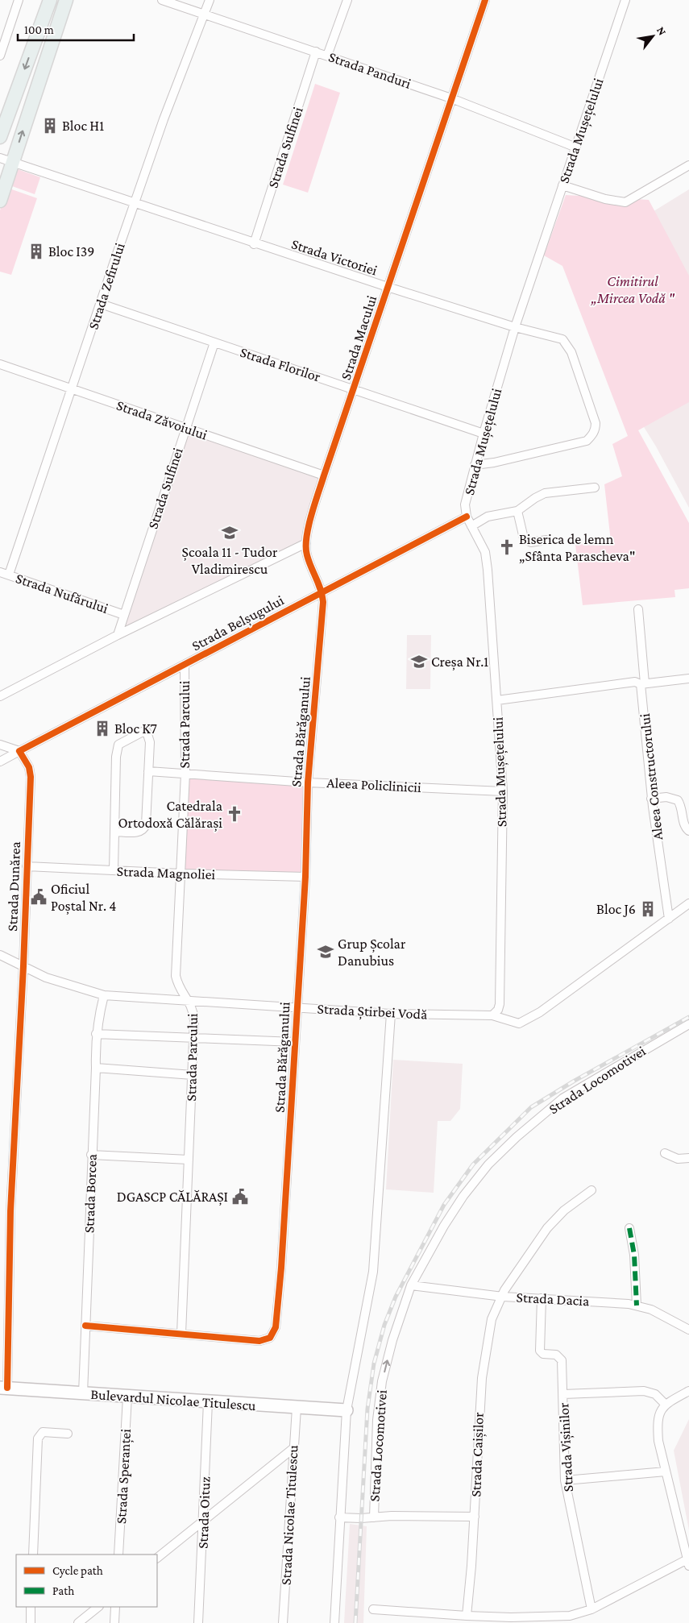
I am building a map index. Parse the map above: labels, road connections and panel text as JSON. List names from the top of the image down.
{
  "streets": {
    "main road": ["Bulevardul Nicolae Titulescu"],
    "street": [
      "Strada Panduri",
      "Strada Mușețelului",
      "Strada Sulfinei",
      "Strada Victoriei",
      "Strada Zefirului",
      "Strada Macului",
      "Strada Florilor",
      "Strada Zăvoiului",
      "Strada Nufărului",
      "Strada Belșugului",
      "Strada Parcului",
      "Strada Bărăganului",
      "Aleea Constructorului",
      "Aleea Policlinicii",
      "Strada Magnoliei",
      "Strada Dunărea",
      "Strada Știrbei Vodă",
      "Strada Locomotivei",
      "Strada Borcea",
      "Strada Dacia",
      "Strada Vișinilor",
      "Strada Caișilor",
      "Strada Speranței",
      "Strada Oituz",
      "Strada Nicolae Titulescu"
    ]
  },
  "crossings": [
    ["Strada Panduri", "Strada Mușețelului"],
    ["Strada Panduri", "Strada Sulfinei"],
    ["Strada Panduri", "Strada Zefirului"],
    ["Strada Panduri", "Strada Macului"],
    ["Strada Mușețelului", "Strada Victoriei"],
    ["Strada Mușețelului", "Strada Florilor"],
    ["Strada Mușețelului", "Strada Belșugului"],
    ["Strada Mușețelului", "Aleea Policlinicii"],
    ["Strada Mușețelului", "Strada Știrbei Vodă"],
    ["Strada Sulfinei", "Strada Victoriei"],
    ["Strada Sulfinei", "Strada Florilor"],
    ["Strada Sulfinei", "Strada Zăvoiului"],
    ["Strada Sulfinei", "Strada Nufărului"],
    ["Strada Victoriei", "Strada Zefirului"],
    ["Strada Victoriei", "Strada Macului"],
    ["Strada Zefirului", "Strada Florilor"],
    ["Strada Zefirului", "Strada Zăvoiului"],
    ["Strada Zefirului", "Strada Nufărului"],
    ["Strada Macului", "Strada Florilor"],
    ["Strada Macului", "Strada Zăvoiului"],
    ["Strada Macului", "Strada Belșugului"],
    ["Strada Macului", "Strada Bărăganului"],
    ["Strada Belșugului", "Strada Parcului"],
    ["Strada Belșugului", "Strada Bărăganului"],
    ["Strada Belșugului", "Strada Dunărea"],
    ["Strada Parcului", "Strada Bărăganului"],
    ["Strada Parcului", "Aleea Policlinicii"],
    ["Strada Parcului", "Strada Magnoliei"],
    ["Strada Parcului", "Strada Știrbei Vodă"],
    ["Strada Bărăganului", "Aleea Policlinicii"],
    ["Strada Bărăganului", "Strada Magnoliei"],
    ["Strada Bărăganului", "Strada Știrbei Vodă"],
    ["Strada Bărăganului", "Strada Borcea"],
    ["Aleea Constructorului", "Strada Știrbei Vodă"],
    ["Strada Magnoliei", "Strada Dunărea"],
    ["Strada Dunărea", "Strada Știrbei Vodă"],
    ["Strada Dunărea", "Bulevardul Nicolae Titulescu"],
    ["Strada Știrbei Vodă", "Strada Borcea"],
    ["Strada Locomotivei", "Strada Dacia"],
    ["Strada Borcea", "Bulevardul Nicolae Titulescu"],
    ["Strada Dacia", "Strada Vișinilor"],
    ["Strada Dacia", "Strada Caișilor"],
    ["Bulevardul Nicolae Titulescu", "Strada Speranței"],
    ["Bulevardul Nicolae Titulescu", "Strada Oituz"],
    ["Bulevardul Nicolae Titulescu", "Strada Nicolae Titulescu"]
  ],
  "parks": ["Cimitirul „Mircea Vodă \""],
  "places": {
    "building": [
      "Bloc H1",
      "Bloc I39",
      "Bloc K7",
      "Bloc J6"
    ],
    "school or university": ["Școala 11 - Tudor Vladimirescu", "Creșa Nr.1", "Grup Școlar Danubius"],
    "church": ["Biserica de lemn „Sfânta Parascheva\"", "Catedrala Ortodoxă Călărași"],
    "public building": ["Oficiul Poștal Nr. 4", "DGASCP CĂLĂRAȘI"]
  },
  "legend": ["Cycle path", "Path"],
  "scale_bar": "100 m",
  "north": "top right"
}
